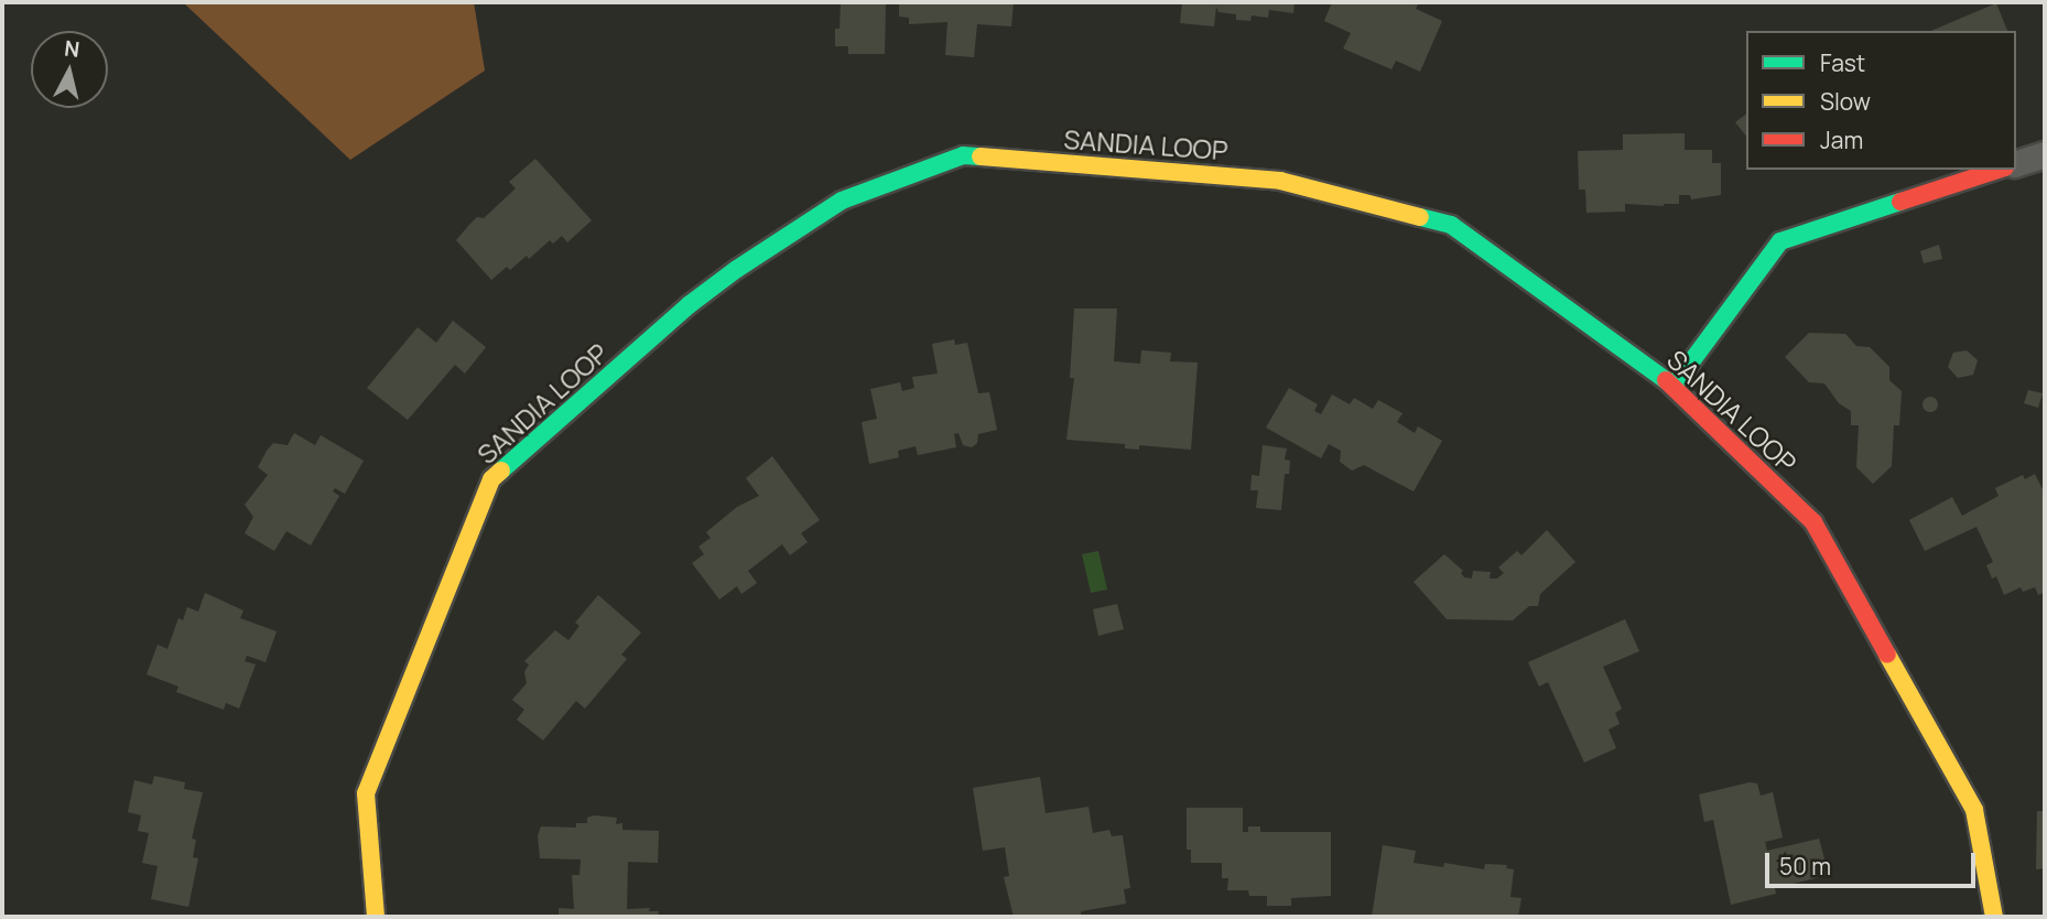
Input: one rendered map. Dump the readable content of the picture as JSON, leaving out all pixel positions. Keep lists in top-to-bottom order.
{
  "streets": {
    "street": ["SANDIA LOOP"]
  },
  "legend": ["Fast", "Slow", "Jam"],
  "scale_bar": "50 m",
  "north": "top"
}
